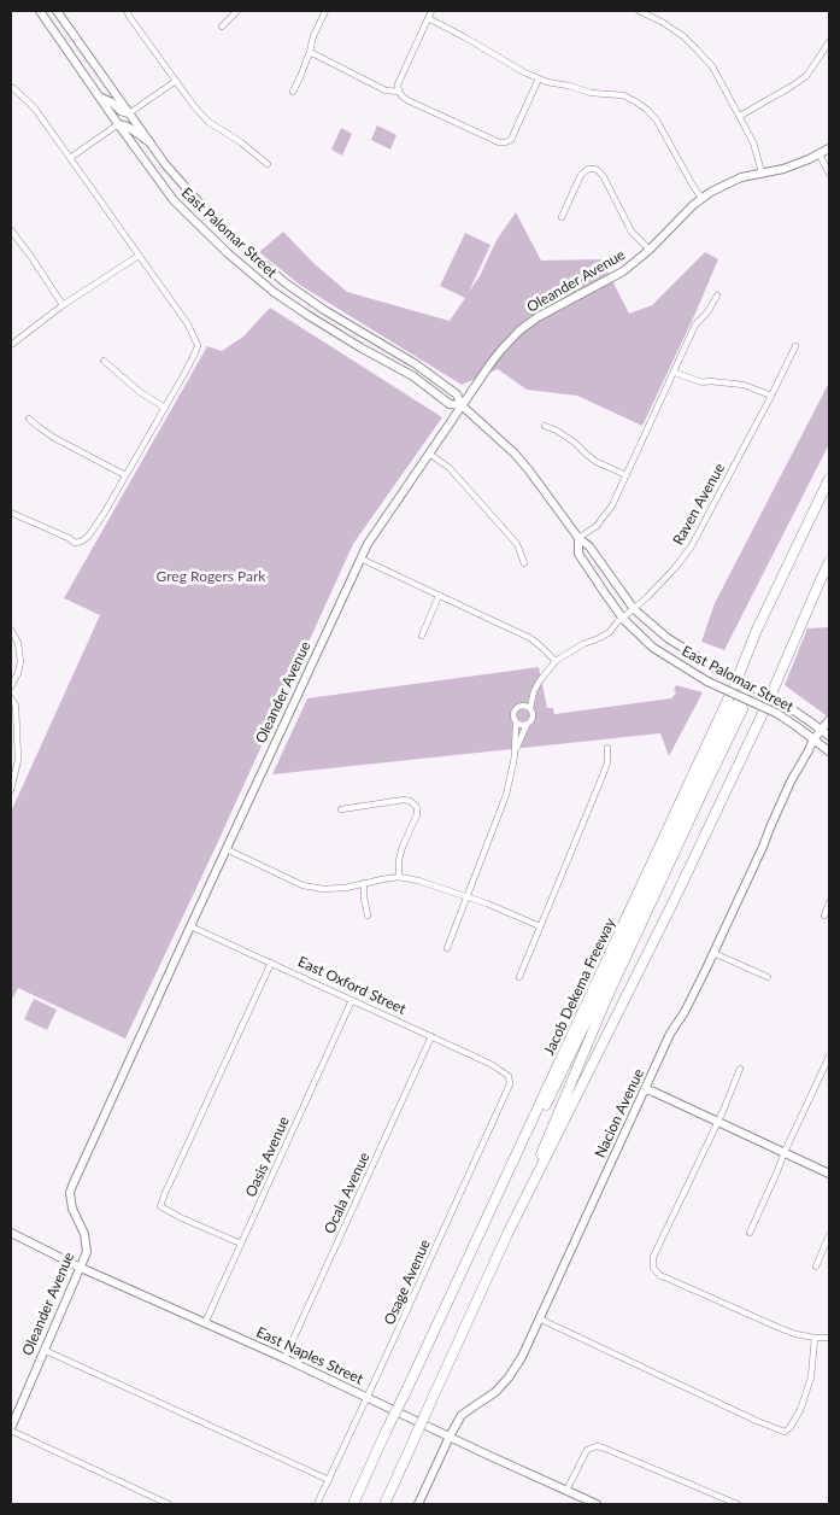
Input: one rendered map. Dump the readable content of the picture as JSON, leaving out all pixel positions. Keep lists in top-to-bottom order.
{
  "streets": {
    "highway": ["Jacob Dekema Freeway"],
    "street": [
      "East Palomar Street",
      "Oleander Avenue",
      "Raven Avenue",
      "East Oxford Street",
      "Nacion Avenue",
      "Oasis Avenue",
      "Ocala Avenue",
      "Osage Avenue",
      "East Naples Street"
    ]
  },
  "crossings": [
    ["East Palomar Street", "Oleander Avenue"],
    ["East Palomar Street", "Raven Avenue"],
    ["East Palomar Street", "Nacion Avenue"],
    ["Oleander Avenue", "East Oxford Street"],
    ["Oleander Avenue", "East Naples Street"],
    ["East Oxford Street", "Oasis Avenue"],
    ["East Oxford Street", "Ocala Avenue"],
    ["East Oxford Street", "Osage Avenue"],
    ["Nacion Avenue", "East Naples Street"],
    ["Oasis Avenue", "East Naples Street"],
    ["Ocala Avenue", "East Naples Street"],
    ["Osage Avenue", "East Naples Street"]
  ],
  "parks": ["Greg Rogers Park"]
}
